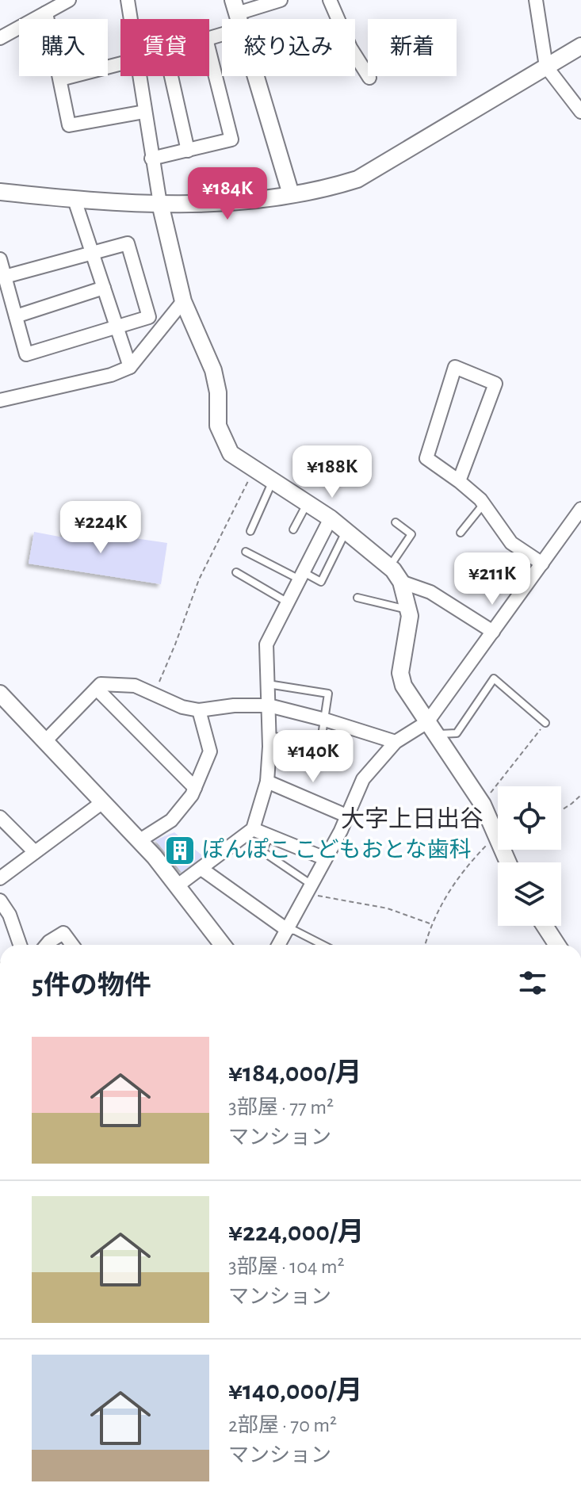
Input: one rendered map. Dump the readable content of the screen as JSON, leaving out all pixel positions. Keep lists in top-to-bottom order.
{
  "districts": ["大字上日出谷"],
  "places": {
    "building": ["ぽんぽこ こどもおとな歯科"]
  },
  "page": {
    "chip": [
      "購入",
      "賃貸",
      "絞り込み",
      "新着"
    ],
    "price": [
      "¥184K",
      "¥188K",
      "¥224K",
      "¥211K",
      "¥140K"
    ],
    "heading": "5件の物件",
    "list": [
      {
        "name": "¥184,000/月",
        "note": "3部屋 · 77 m² · マンション"
      },
      {
        "name": "¥224,000/月",
        "note": "3部屋 · 104 m² · マンション"
      },
      {
        "name": "¥140,000/月",
        "note": "2部屋 · 70 m² · マンション"
      }
    ]
  }
}
